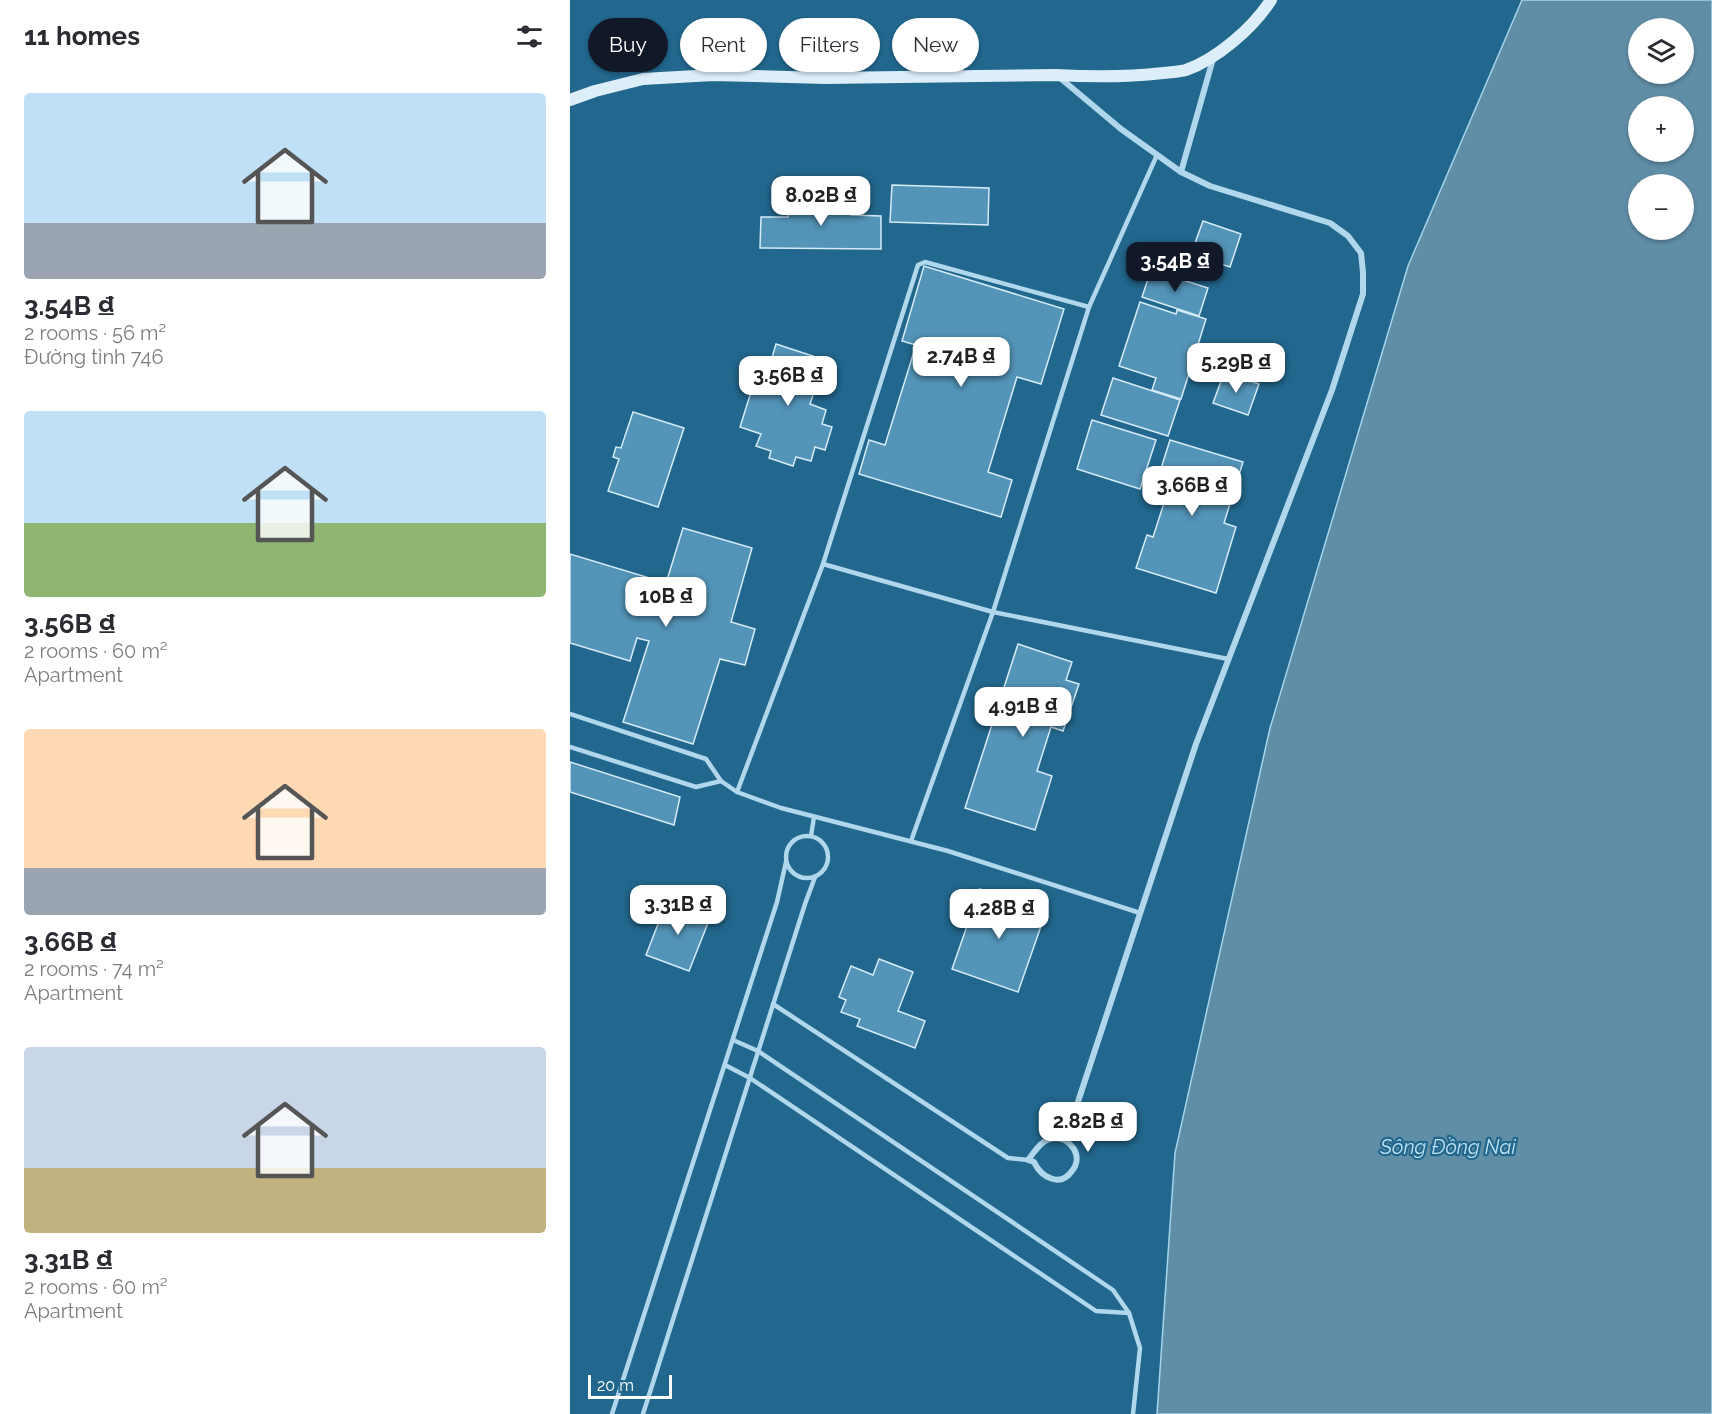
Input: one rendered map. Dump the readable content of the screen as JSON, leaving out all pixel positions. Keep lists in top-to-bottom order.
{
  "water": ["Sông Đồng Nai"],
  "scale_bar": "20 m",
  "page": {
    "heading": "11 homes",
    "map_buttons": ["+", "−"],
    "chip": [
      "Buy",
      "Rent",
      "Filters",
      "New"
    ],
    "list": [
      {
        "name": "3.54B ₫",
        "note": "2 rooms · 56 m² · Đường tỉnh 746"
      },
      {
        "name": "3.56B ₫",
        "note": "2 rooms · 60 m² · Apartment"
      },
      {
        "name": "3.66B ₫",
        "note": "2 rooms · 74 m² · Apartment"
      },
      {
        "name": "3.31B ₫",
        "note": "2 rooms · 60 m² · Apartment"
      }
    ],
    "price": [
      "8.02B ₫",
      "3.54B ₫",
      "2.74B ₫",
      "5.29B ₫",
      "3.56B ₫",
      "3.66B ₫",
      "10B ₫",
      "4.91B ₫",
      "3.31B ₫",
      "4.28B ₫",
      "2.82B ₫"
    ],
    "scale": "20 m"
  }
}
